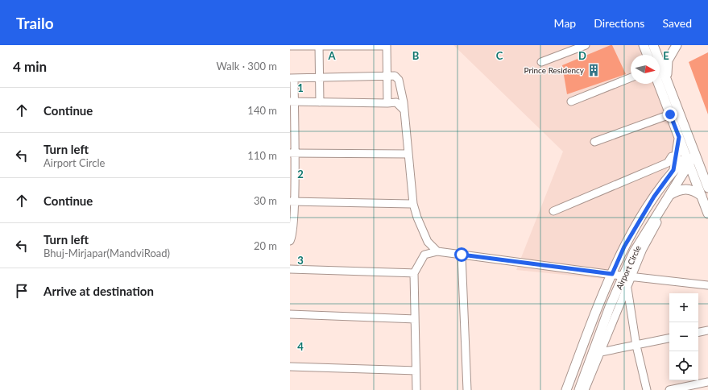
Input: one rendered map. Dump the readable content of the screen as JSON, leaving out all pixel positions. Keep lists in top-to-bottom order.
{
  "streets": {
    "main road": ["Airport Circle"]
  },
  "places": {
    "building": ["Prince Residency"]
  },
  "north": "right",
  "page": {
    "header": "Trailo",
    "nav": ["Map", "Directions", "Saved"],
    "heading": ["4 min", "Walk · 300 m"],
    "list": [
      ["Continue", "140 m"],
      ["Turn left", "Airport Circle", "110 m"],
      ["Continue", "30 m"],
      ["Turn left", "Bhuj-Mirjapar(MandviRoad)", "20 m"],
      "Arrive at destination"
    ],
    "map_buttons": ["+", "−"]
  },
  "grid": {
    "columns": [
      "A",
      "B",
      "C",
      "D",
      "E"
    ],
    "rows": [
      "1",
      "2",
      "3",
      "4"
    ]
  }
}
